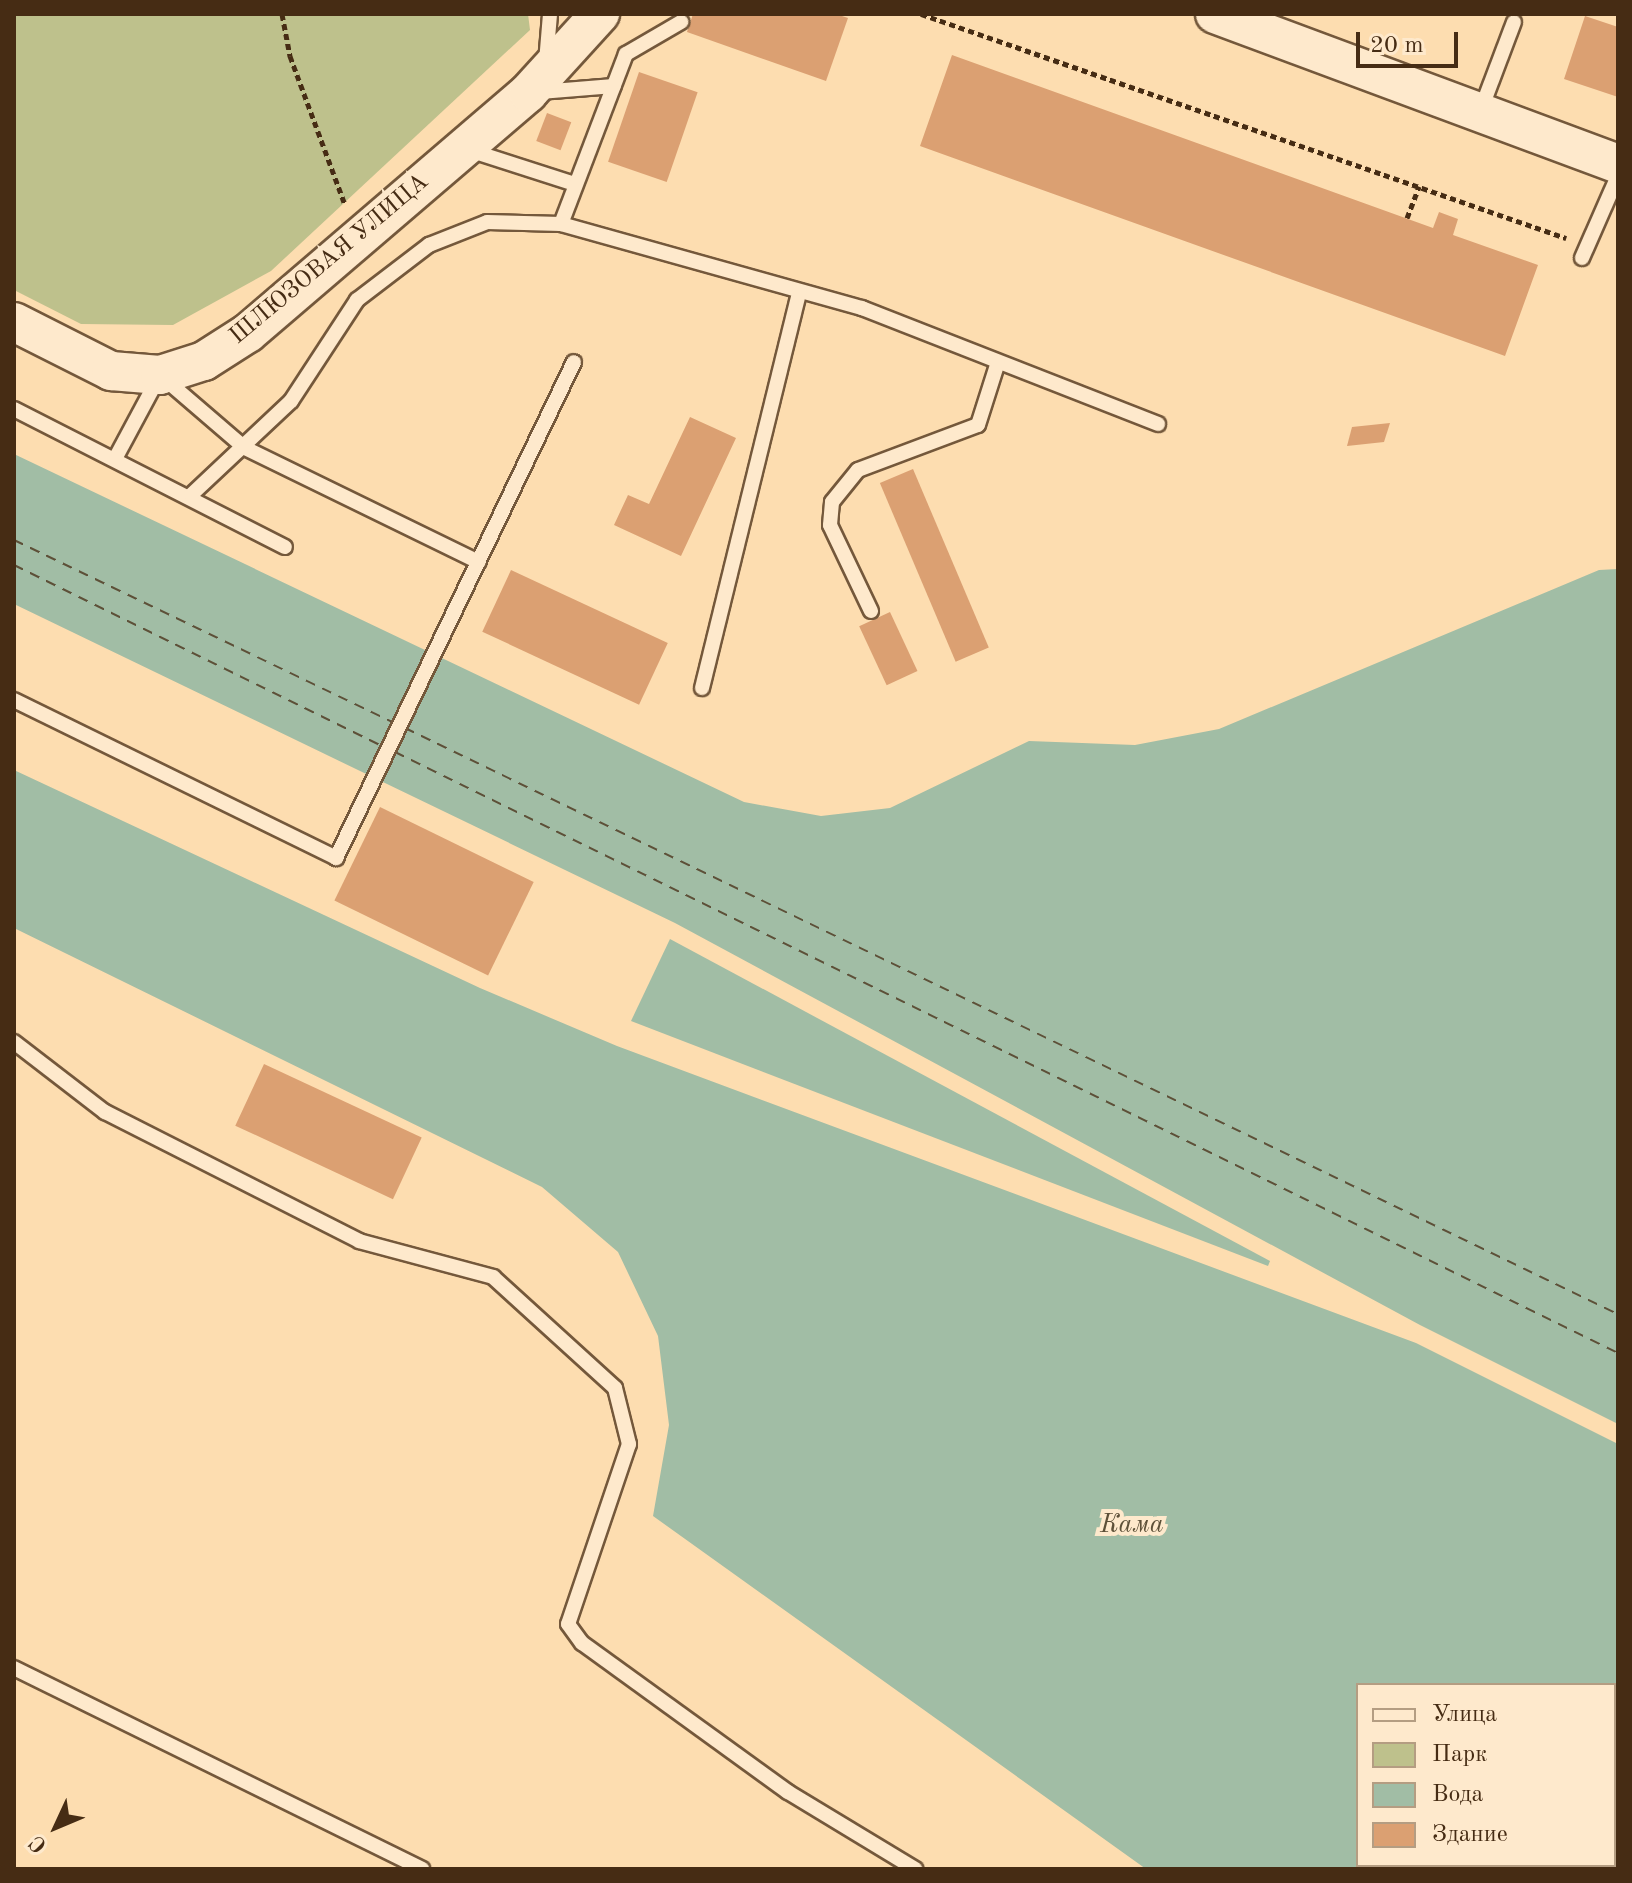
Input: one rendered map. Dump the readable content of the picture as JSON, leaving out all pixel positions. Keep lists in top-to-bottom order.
{
  "streets": {
    "street": ["ШЛЮЗОВАЯ УЛИЦА"]
  },
  "water": ["Кама"],
  "legend": [
    "Улица",
    "Парк",
    "Вода",
    "Здание"
  ],
  "scale_bar": "20 m",
  "north": "bottom left"
}
